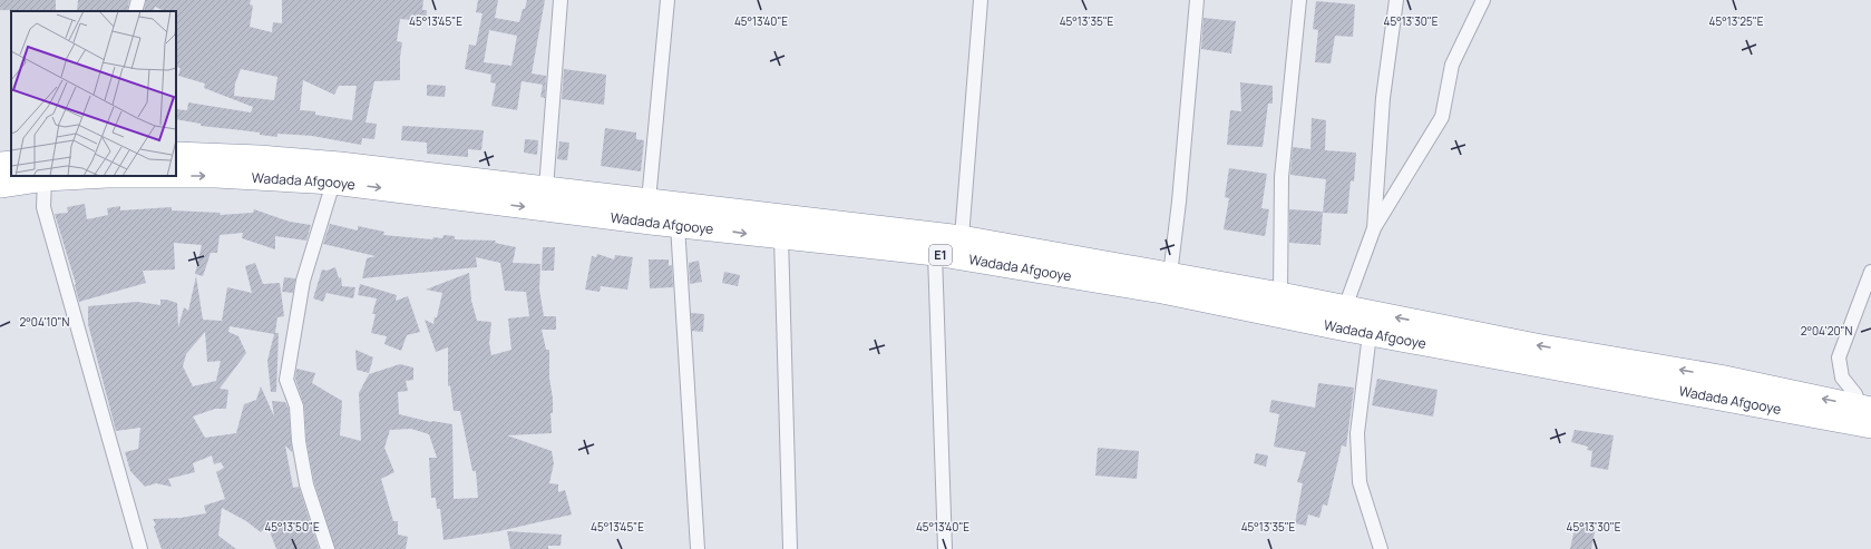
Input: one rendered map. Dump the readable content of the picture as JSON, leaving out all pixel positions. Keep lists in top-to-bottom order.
{
  "streets": {
    "highway": ["Wadada Afgooye", "E1"]
  },
  "coordinates": [
    "45°13'45\"E",
    "45°13'40\"E",
    "45°13'35\"E",
    "45°13'30\"E",
    "45°13'25\"E",
    "2°04'10\"N",
    "2°04'20\"N",
    "45°13'50\"E"
  ]
}
